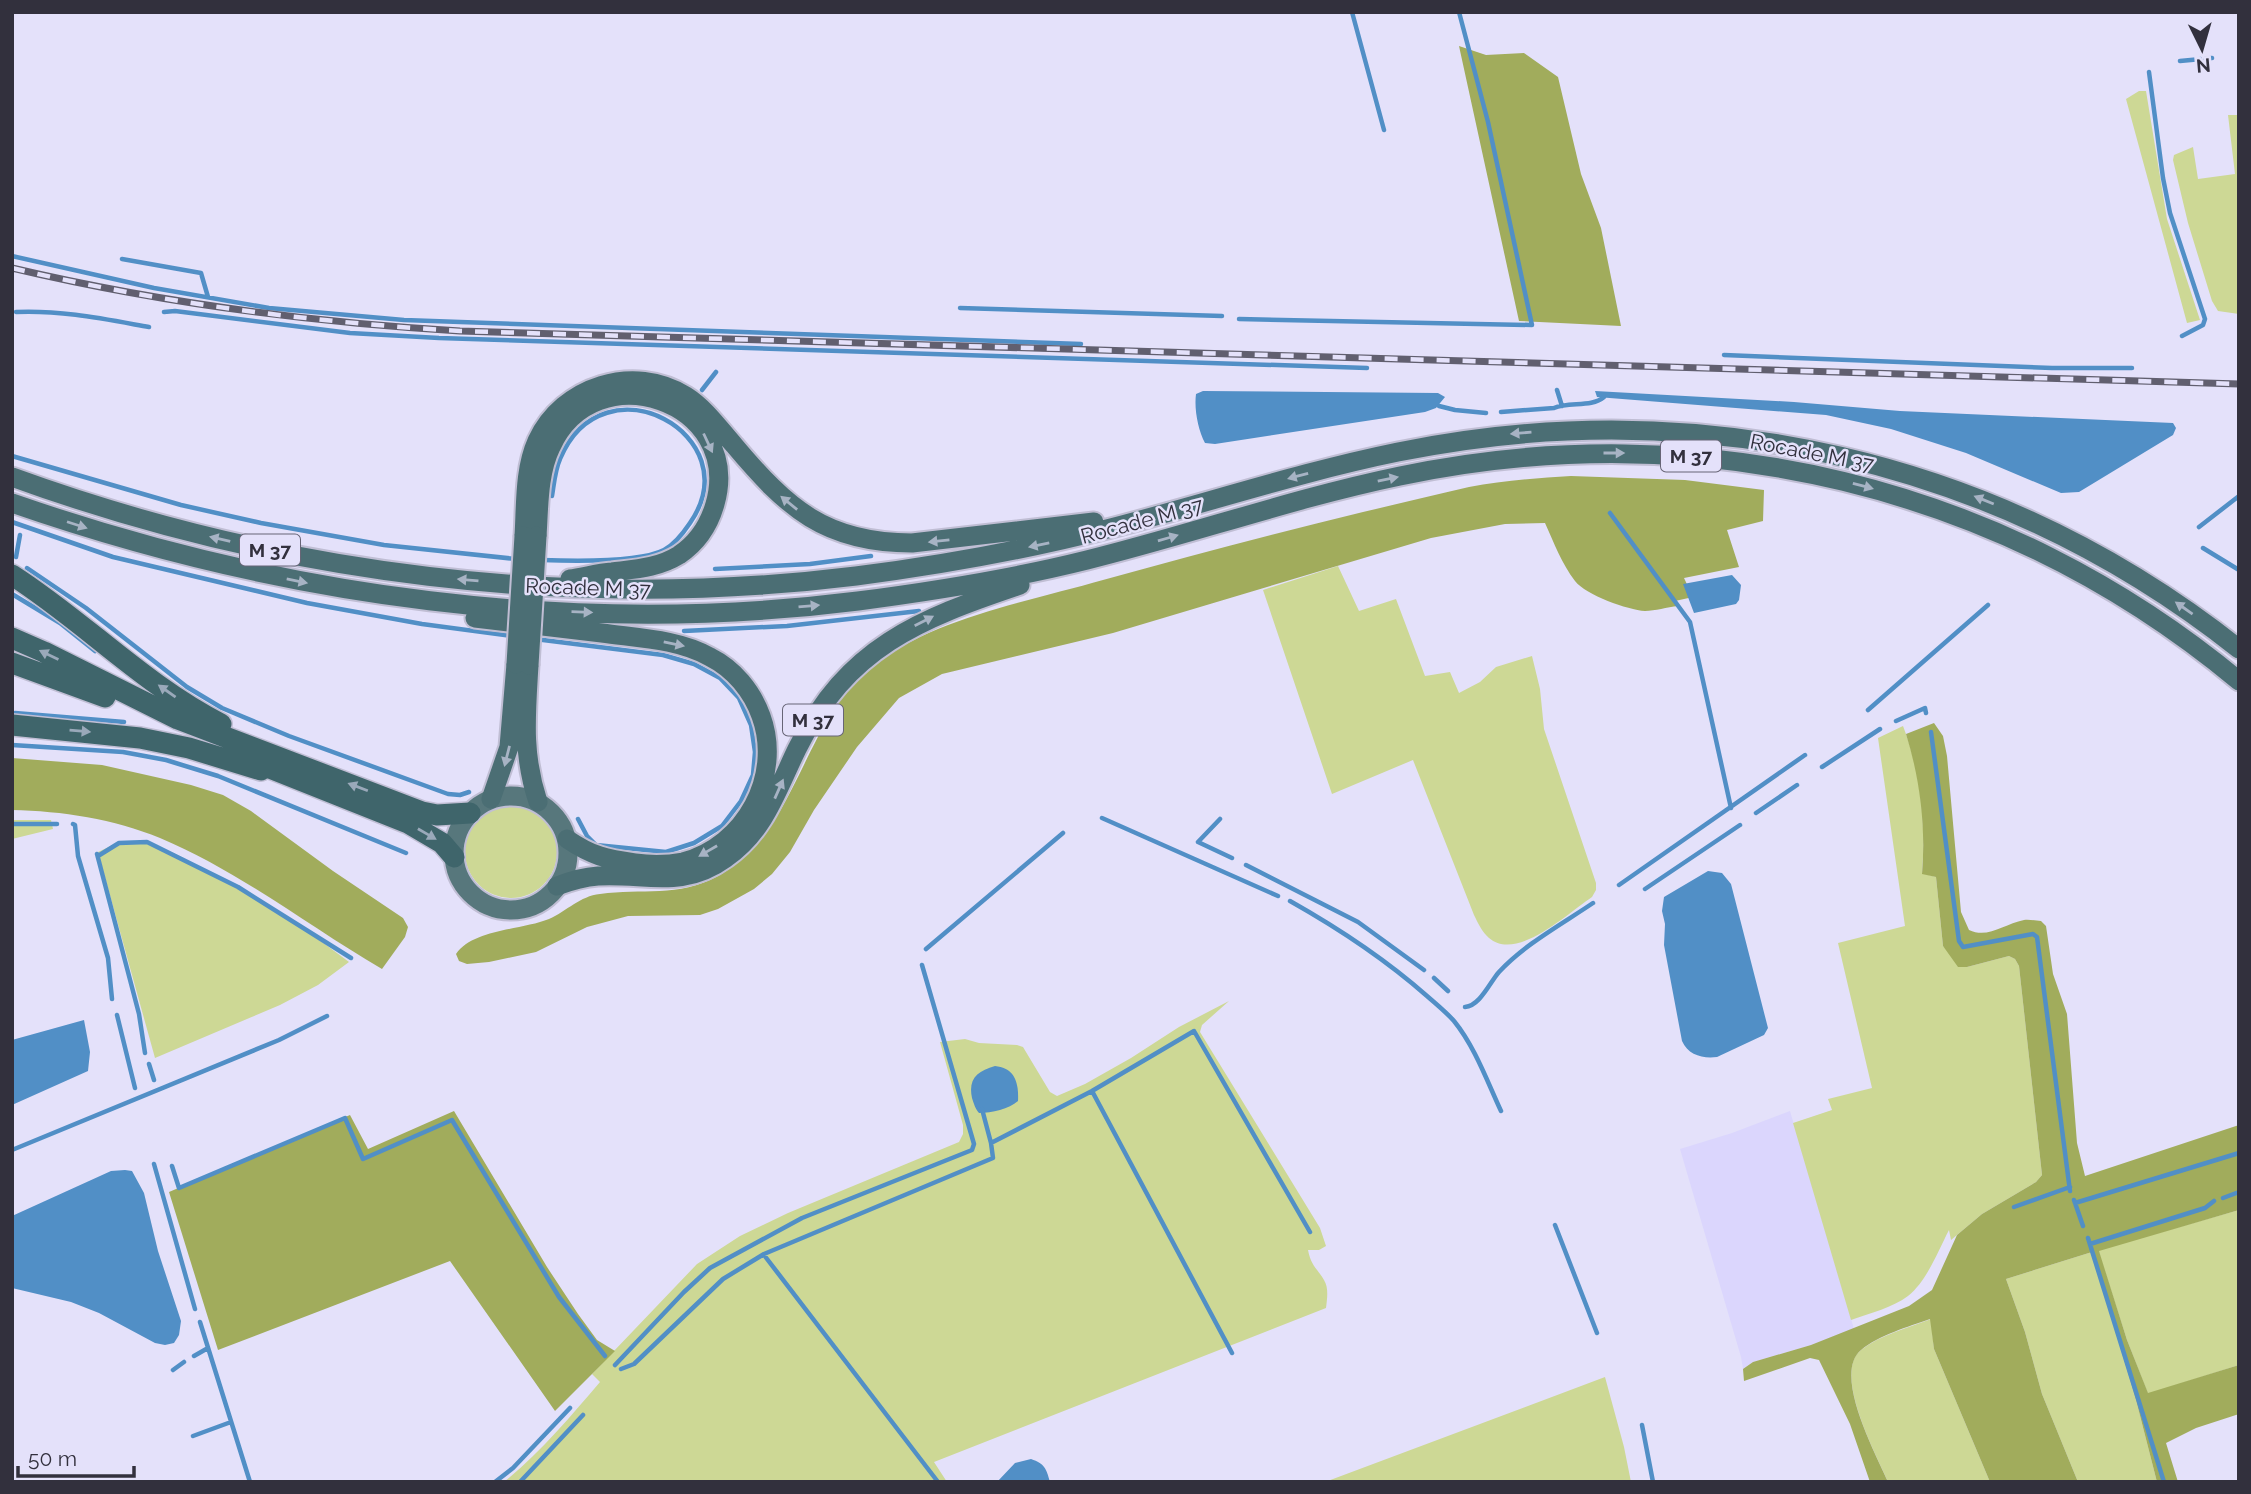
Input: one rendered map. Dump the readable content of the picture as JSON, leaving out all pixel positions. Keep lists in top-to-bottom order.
{
  "streets": {
    "highway": ["Rocade M 37", "M 37"]
  },
  "crossings": [
    ["Rocade M 37", "M 37"]
  ],
  "scale_bar": "50 m",
  "north": "bottom"
}
